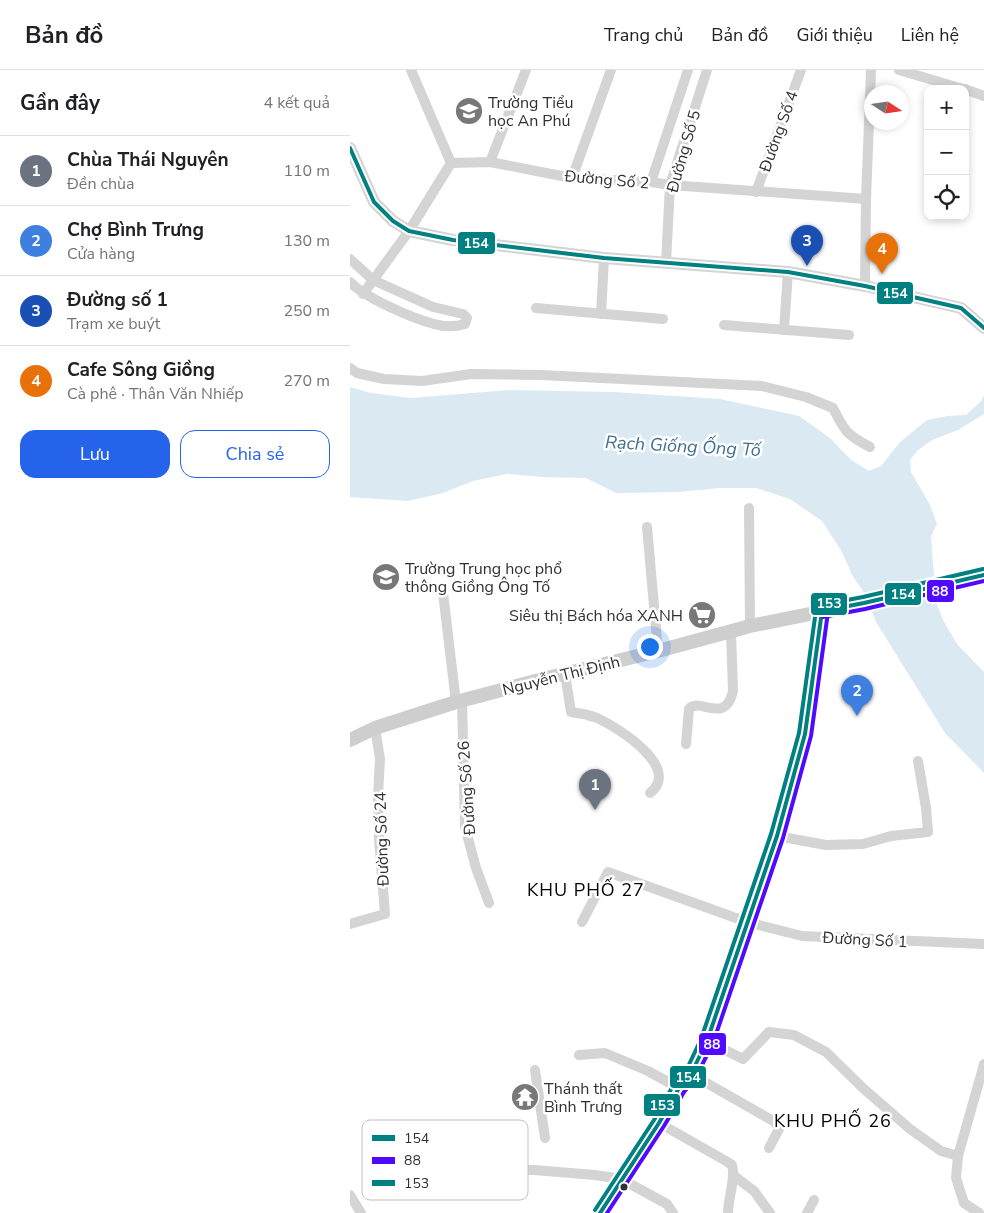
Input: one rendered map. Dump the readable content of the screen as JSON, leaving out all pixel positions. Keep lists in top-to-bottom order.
{
  "streets": {
    "main road": ["Nguyễn Thị Định"],
    "street": [
      "Đường Số 4",
      "Đường Số 5",
      "Đường Số 2",
      "Đường Số 26",
      "Đường Số 24",
      "Đường Số 1"
    ]
  },
  "crossings": [
    ["Đường Số 4", "Đường Số 2"],
    ["Đường Số 5", "Đường Số 2"],
    ["Nguyễn Thị Định", "Đường Số 26"],
    ["Nguyễn Thị Định", "Đường Số 24"]
  ],
  "districts": ["KHU PHỐ 27", "KHU PHỐ 26"],
  "water": ["Rạch Giống Ống Tố"],
  "places": {
    "school or university": ["Trường Tiểu học An Phú", "Trường Trung học phổ thông Giồng Ông Tố"],
    "supermarket": ["Siêu thị Bách hóa XANH"],
    "temple": ["Thánh thất Bình Trưng"]
  },
  "lines": ["transit line 154", "transit line 153", "transit line 88"],
  "legend": ["154", "88", "153"],
  "north": "right",
  "page": {
    "header": "Bản đồ",
    "nav": [
      "Trang chủ",
      "Bản đồ",
      "Giới thiệu",
      "Liên hệ"
    ],
    "heading": ["Gần đây", "4 kết quả"],
    "map_buttons": ["+", "−"],
    "list": [
      {
        "mark": "1",
        "name": "Chùa Thái Nguyên",
        "note": "Đền chùa",
        "value": "110 m"
      },
      {
        "mark": "2",
        "name": "Chợ Bình Trưng",
        "note": "Cửa hàng",
        "value": "130 m"
      },
      {
        "mark": "3",
        "name": "Đường số 1",
        "note": "Trạm xe buýt",
        "value": "250 m"
      },
      {
        "mark": "4",
        "name": "Cafe Sông Giồng",
        "note": "Cà phê · Thân Văn Nhiếp",
        "value": "270 m"
      }
    ],
    "pins": [
      "3",
      "4",
      "2",
      "1"
    ],
    "buttons": ["Lưu", "Chia sẻ"]
  }
}
